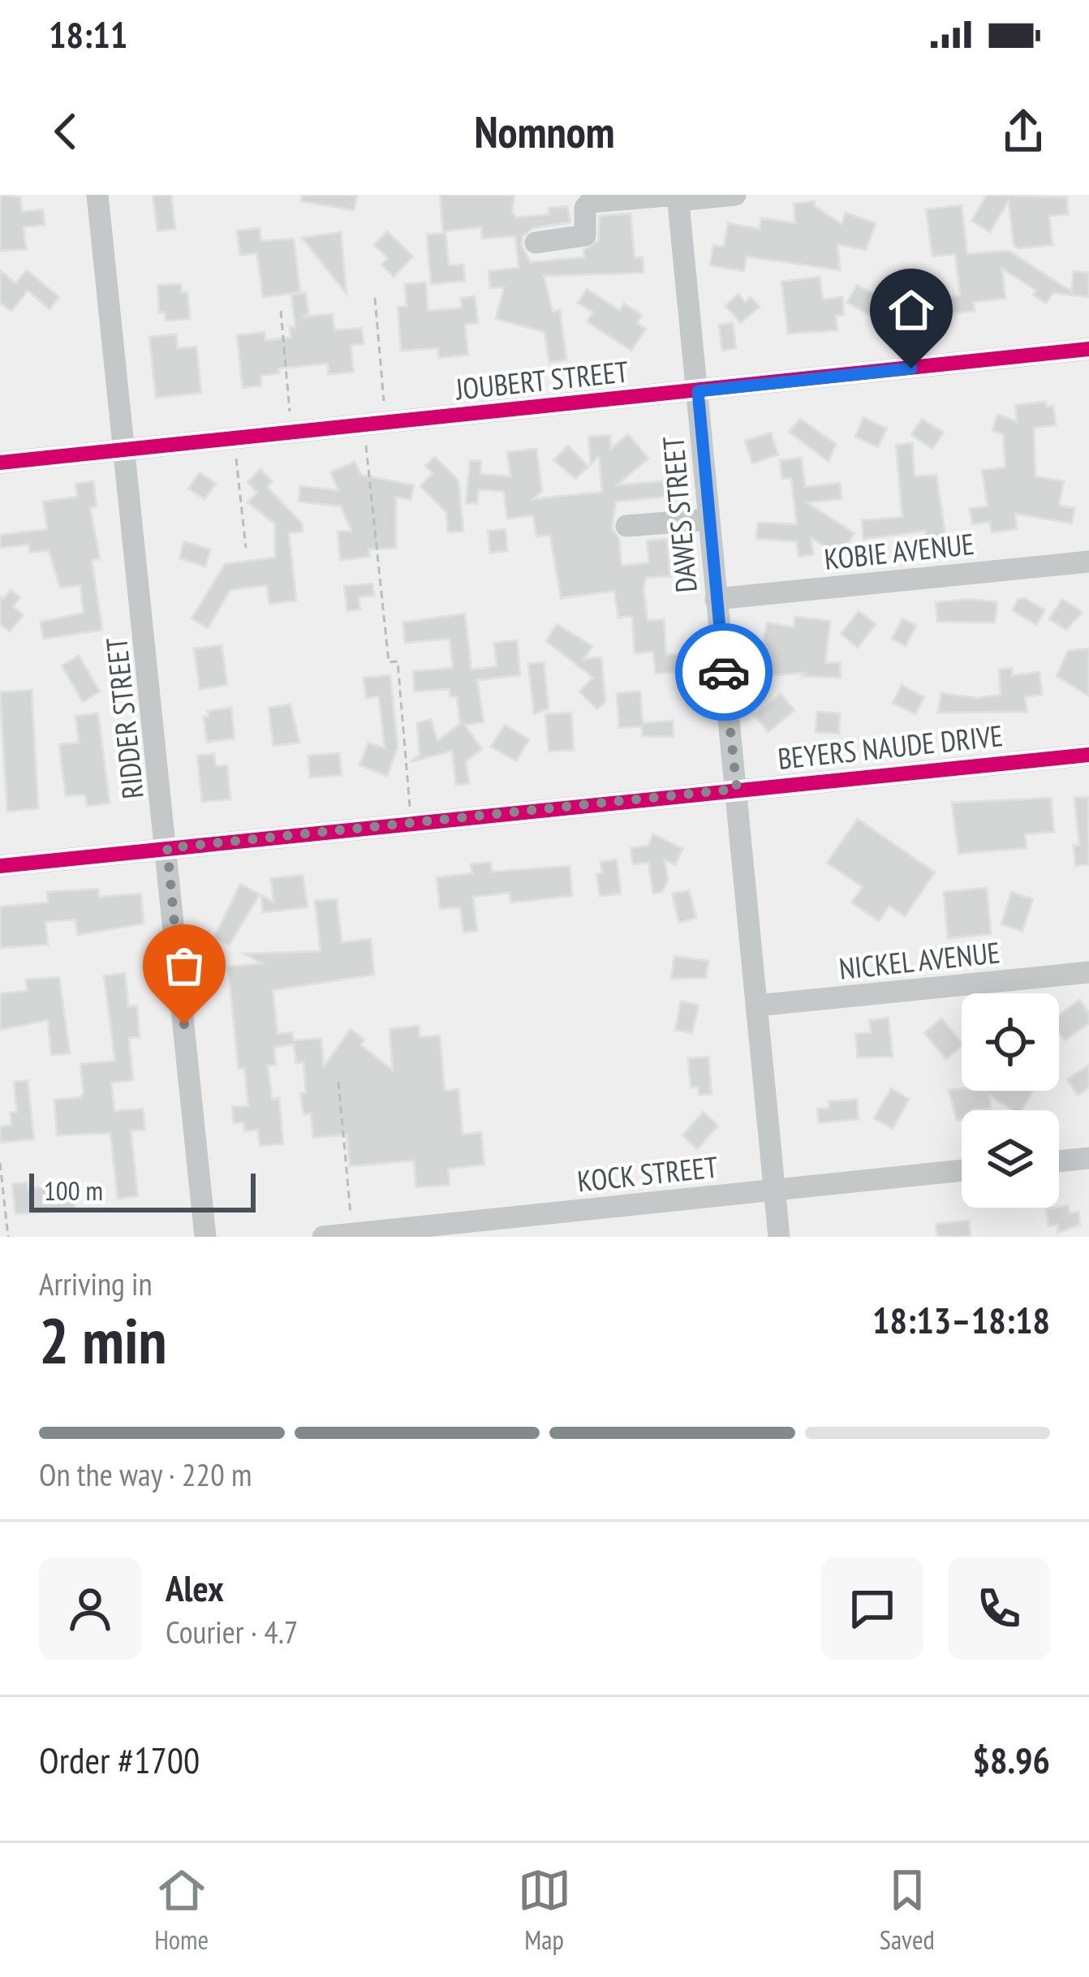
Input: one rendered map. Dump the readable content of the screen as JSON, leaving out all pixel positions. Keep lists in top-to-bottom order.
{
  "streets": {
    "street": [
      "JOUBERT STREET",
      "DAWES STREET",
      "KOBIE AVENUE",
      "RIDDER STREET",
      "BEYERS NAUDE DRIVE",
      "NICKEL AVENUE",
      "KOCK STREET"
    ]
  },
  "crossings": [
    ["JOUBERT STREET", "DAWES STREET"],
    ["JOUBERT STREET", "RIDDER STREET"],
    ["DAWES STREET", "KOBIE AVENUE"],
    ["DAWES STREET", "BEYERS NAUDE DRIVE"],
    ["DAWES STREET", "NICKEL AVENUE"],
    ["DAWES STREET", "KOCK STREET"],
    ["RIDDER STREET", "BEYERS NAUDE DRIVE"]
  ],
  "scale_bar": "100 m",
  "page": {
    "status": "18:11",
    "header": "Nomnom",
    "scale": "100 m",
    "heading": ["2 min", "Arriving in", "18:13–18:18"],
    "panel": [
      "Alex",
      "Courier · 4.7",
      "Order #1700",
      "$8.96"
    ],
    "bar": "On the way · 220 m",
    "tabs": ["Home", "Map", "Saved"]
  }
}
